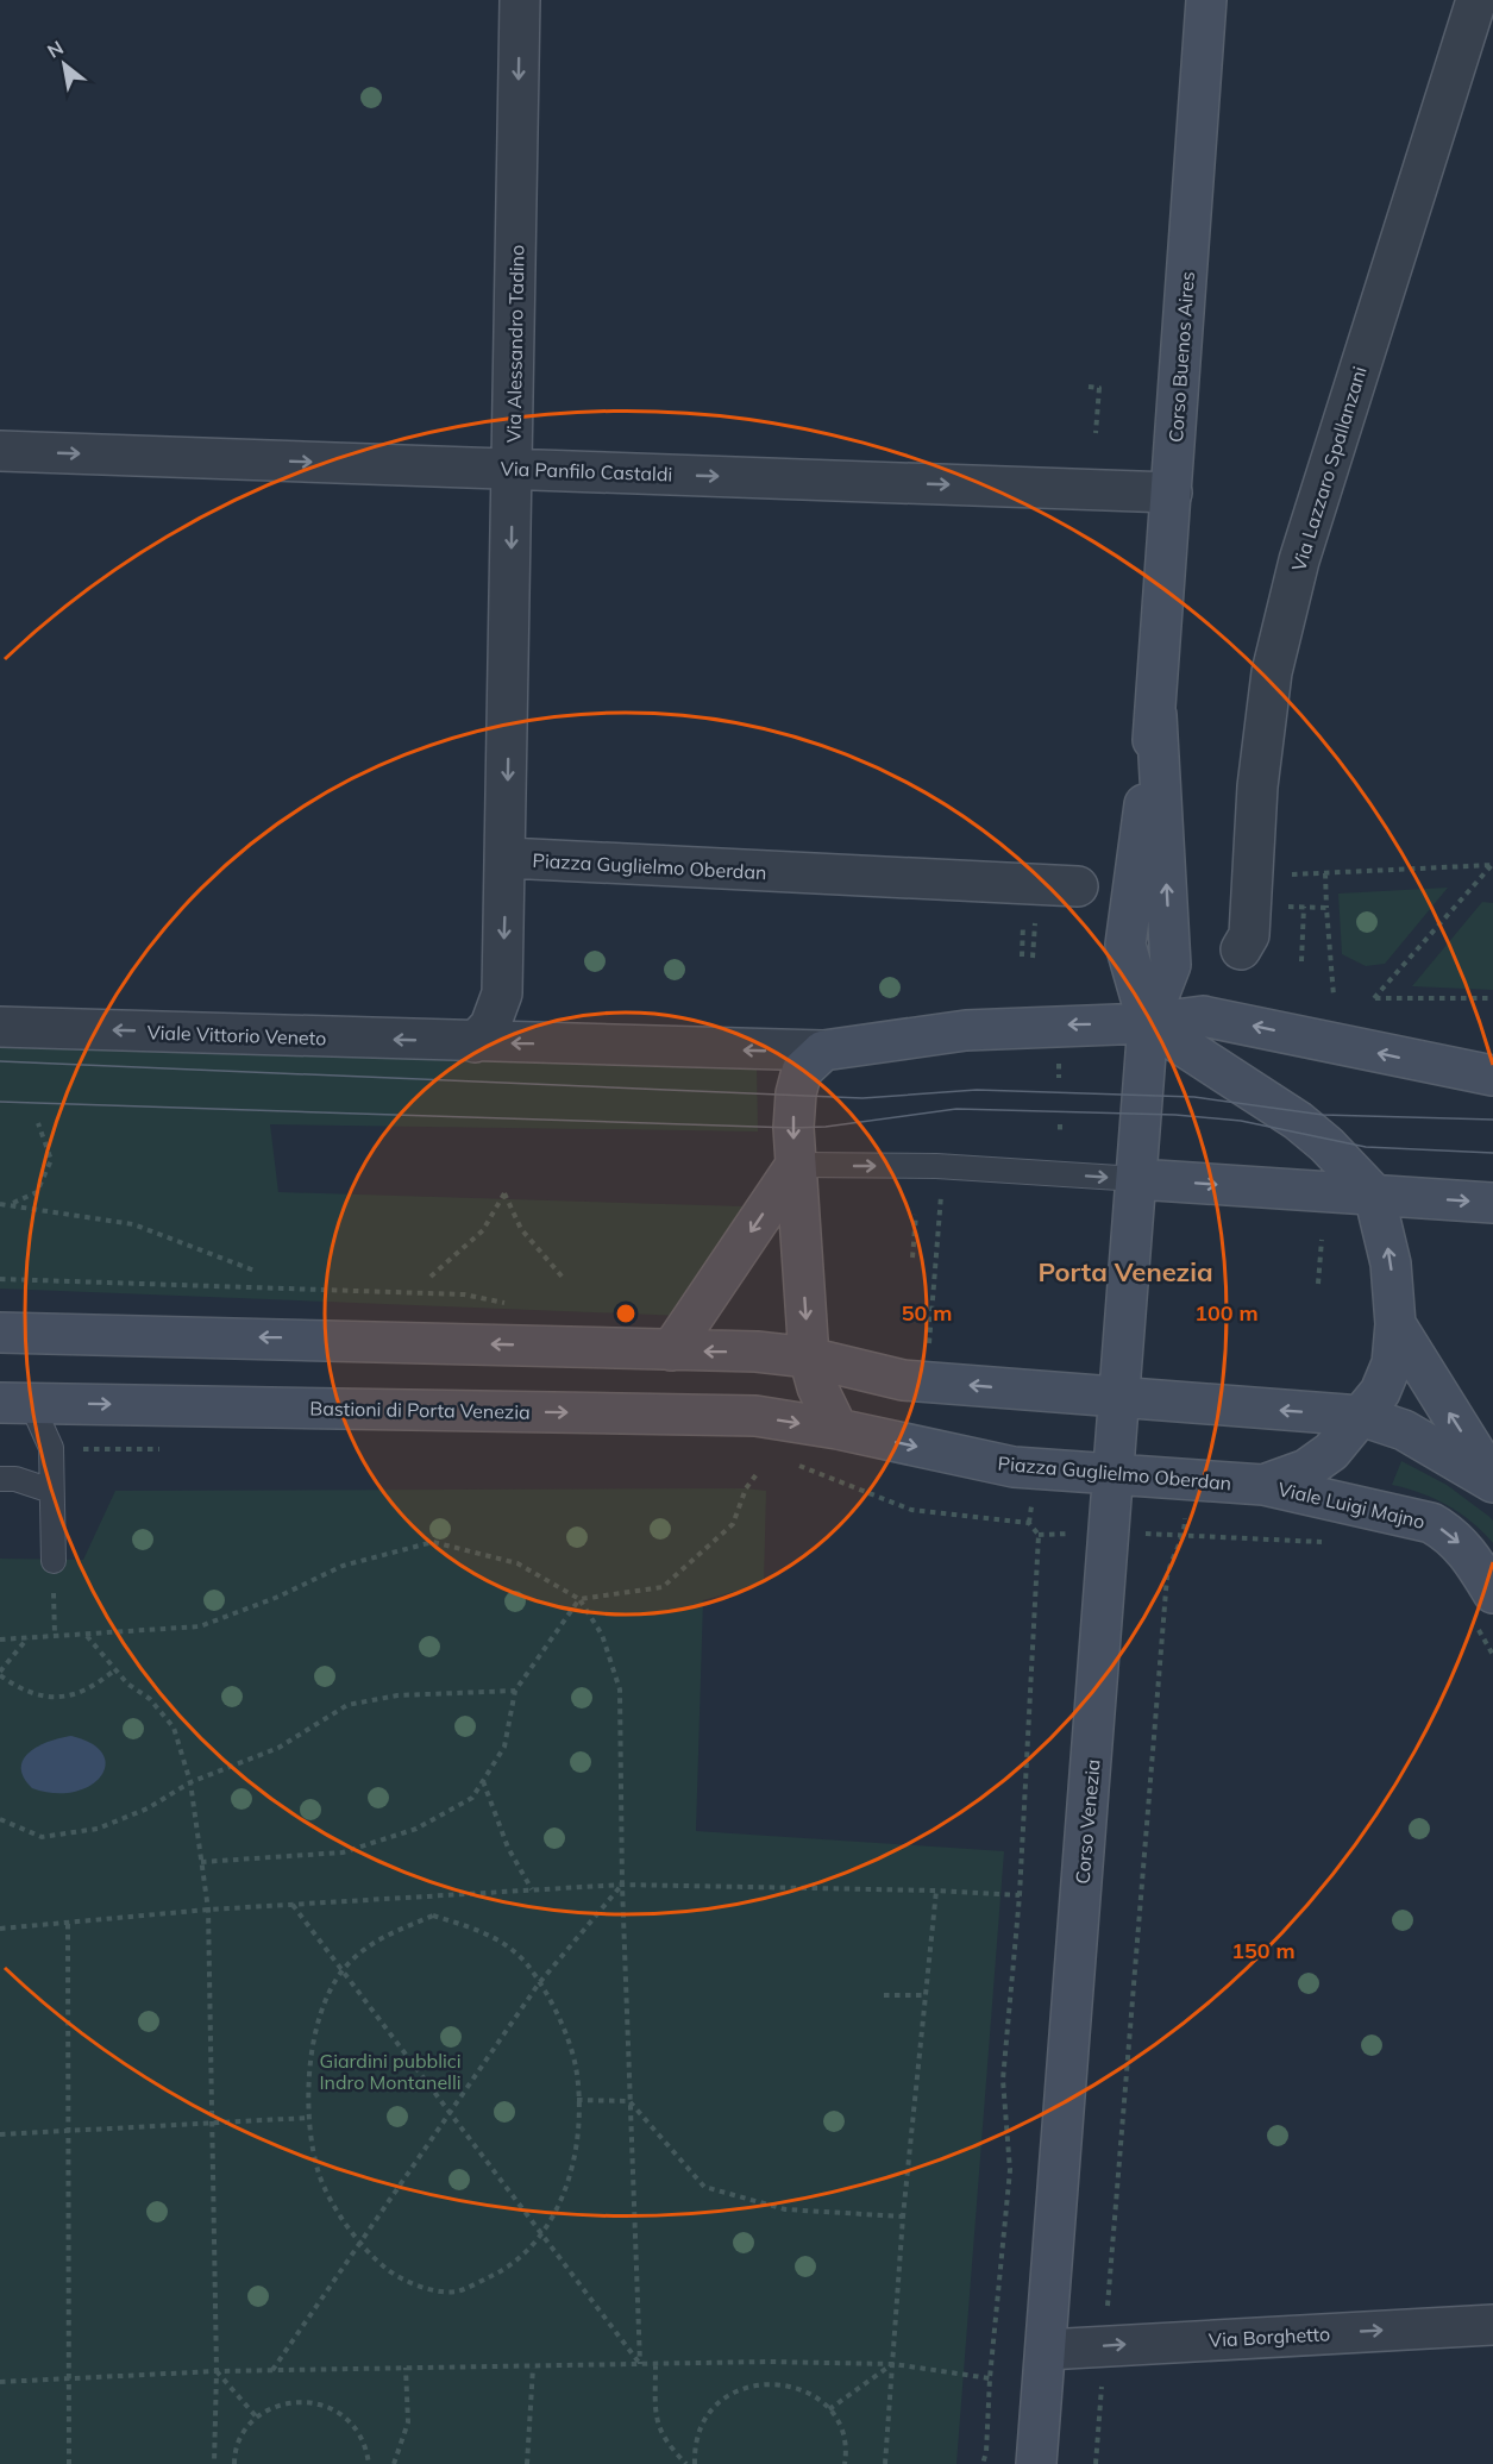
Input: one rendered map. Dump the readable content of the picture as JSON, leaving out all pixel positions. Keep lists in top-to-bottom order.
{
  "streets": {
    "main road": [
      "Corso Buenos Aires",
      "Piazza Guglielmo Oberdan",
      "Bastioni di Porta Venezia",
      "Viale Luigi Majno",
      "Corso Venezia"
    ],
    "street": [
      "Via Alessandro Tadino",
      "Via Lazzaro Spallanzani",
      "Via Panfilo Castaldi",
      "Viale Vittorio Veneto",
      "Via Borghetto"
    ]
  },
  "crossings": [
    ["Via Alessandro Tadino", "Via Panfilo Castaldi"],
    ["Via Alessandro Tadino", "Piazza Guglielmo Oberdan"],
    ["Corso Buenos Aires", "Via Panfilo Castaldi"],
    ["Piazza Guglielmo Oberdan", "Viale Vittorio Veneto"],
    ["Piazza Guglielmo Oberdan", "Bastioni di Porta Venezia"],
    ["Piazza Guglielmo Oberdan", "Viale Luigi Majno"],
    ["Piazza Guglielmo Oberdan", "Corso Venezia"],
    ["Corso Venezia", "Via Borghetto"]
  ],
  "one_way": [
    "Via Alessandro Tadino",
    "Via Panfilo Castaldi",
    "Viale Vittorio Veneto",
    "Via Borghetto"
  ],
  "districts": ["Porta Venezia"],
  "parks": ["Giardini pubblici Indro Montanelli"],
  "north": "top left",
  "rings": ["50 m", "100 m", "150 m"]
}
